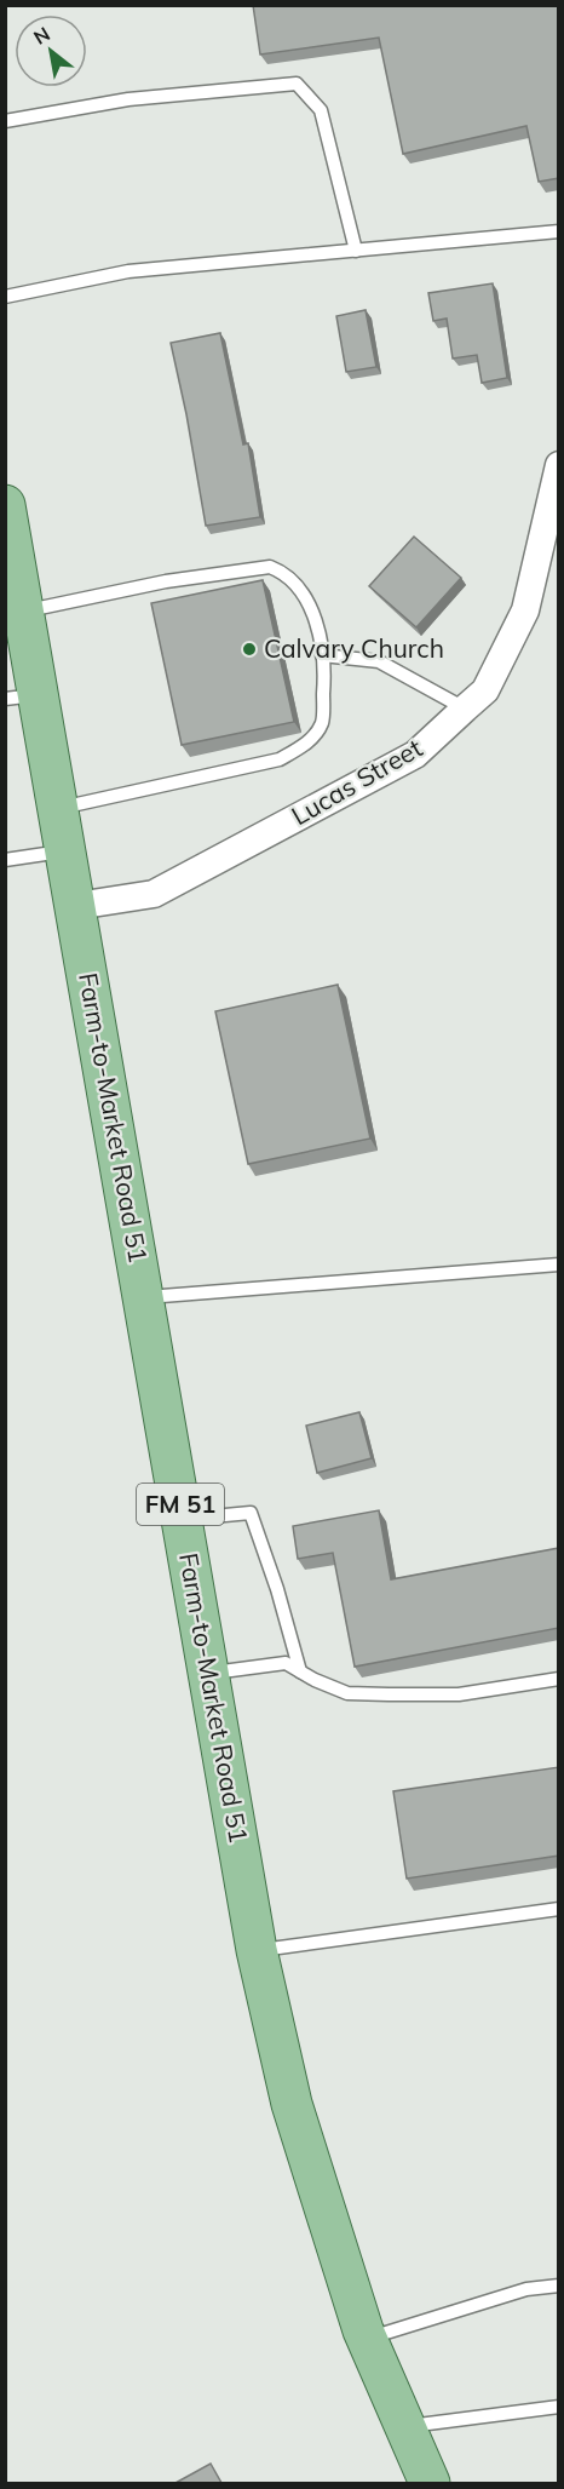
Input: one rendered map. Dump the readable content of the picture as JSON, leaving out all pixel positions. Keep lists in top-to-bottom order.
{
  "streets": {
    "main road": ["Farm-to-Market Road 51", "FM 51"],
    "street": ["Lucas Street"]
  },
  "crossings": [
    ["Lucas Street", "Farm-to-Market Road 51"]
  ],
  "places": ["Calvary Church"],
  "north": "top left"
}
